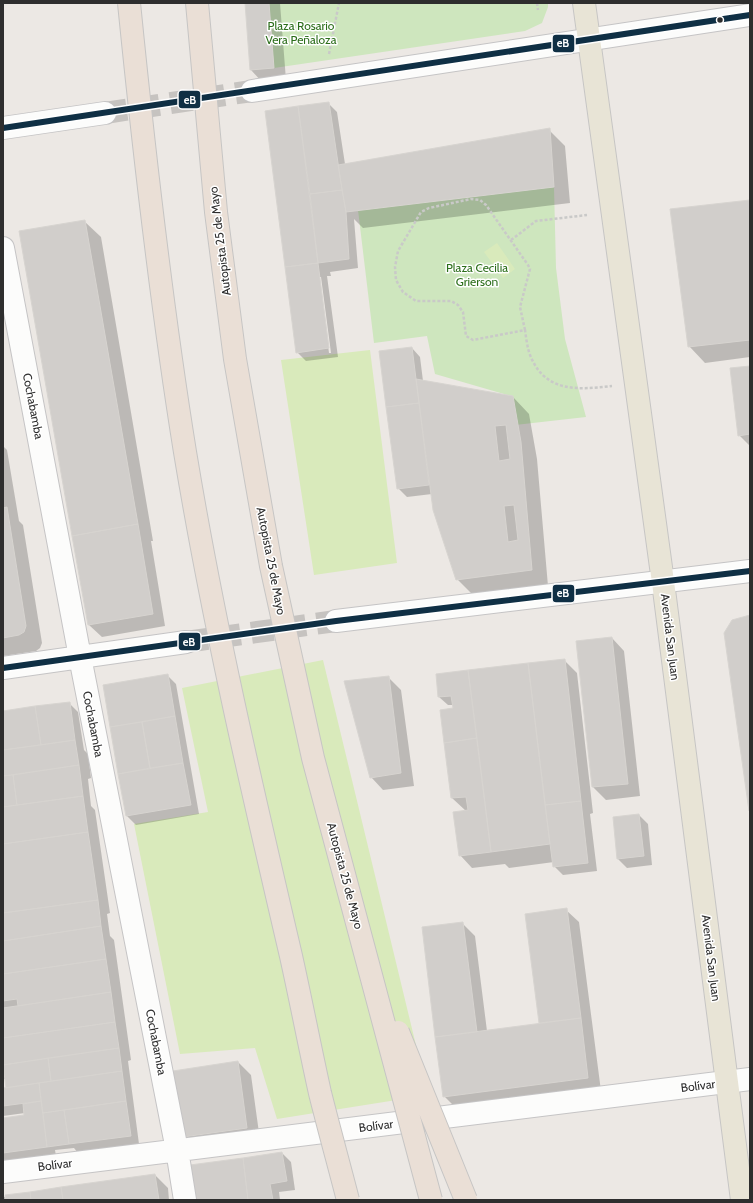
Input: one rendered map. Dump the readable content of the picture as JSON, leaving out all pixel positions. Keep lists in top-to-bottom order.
{
  "streets": {
    "highway": ["Autopista 25 de Mayo"],
    "main road": ["Avenida San Juan"],
    "street": ["Cochabamba", "Bolívar"]
  },
  "crossings": [
    ["Cochabamba", "Bolívar"],
    ["Avenida San Juan", "Bolívar"]
  ],
  "parks": ["Plaza Rosario Vera Peñaloza", "Plaza Cecilia Grierson"],
  "lines": ["transit line eB"]
}
